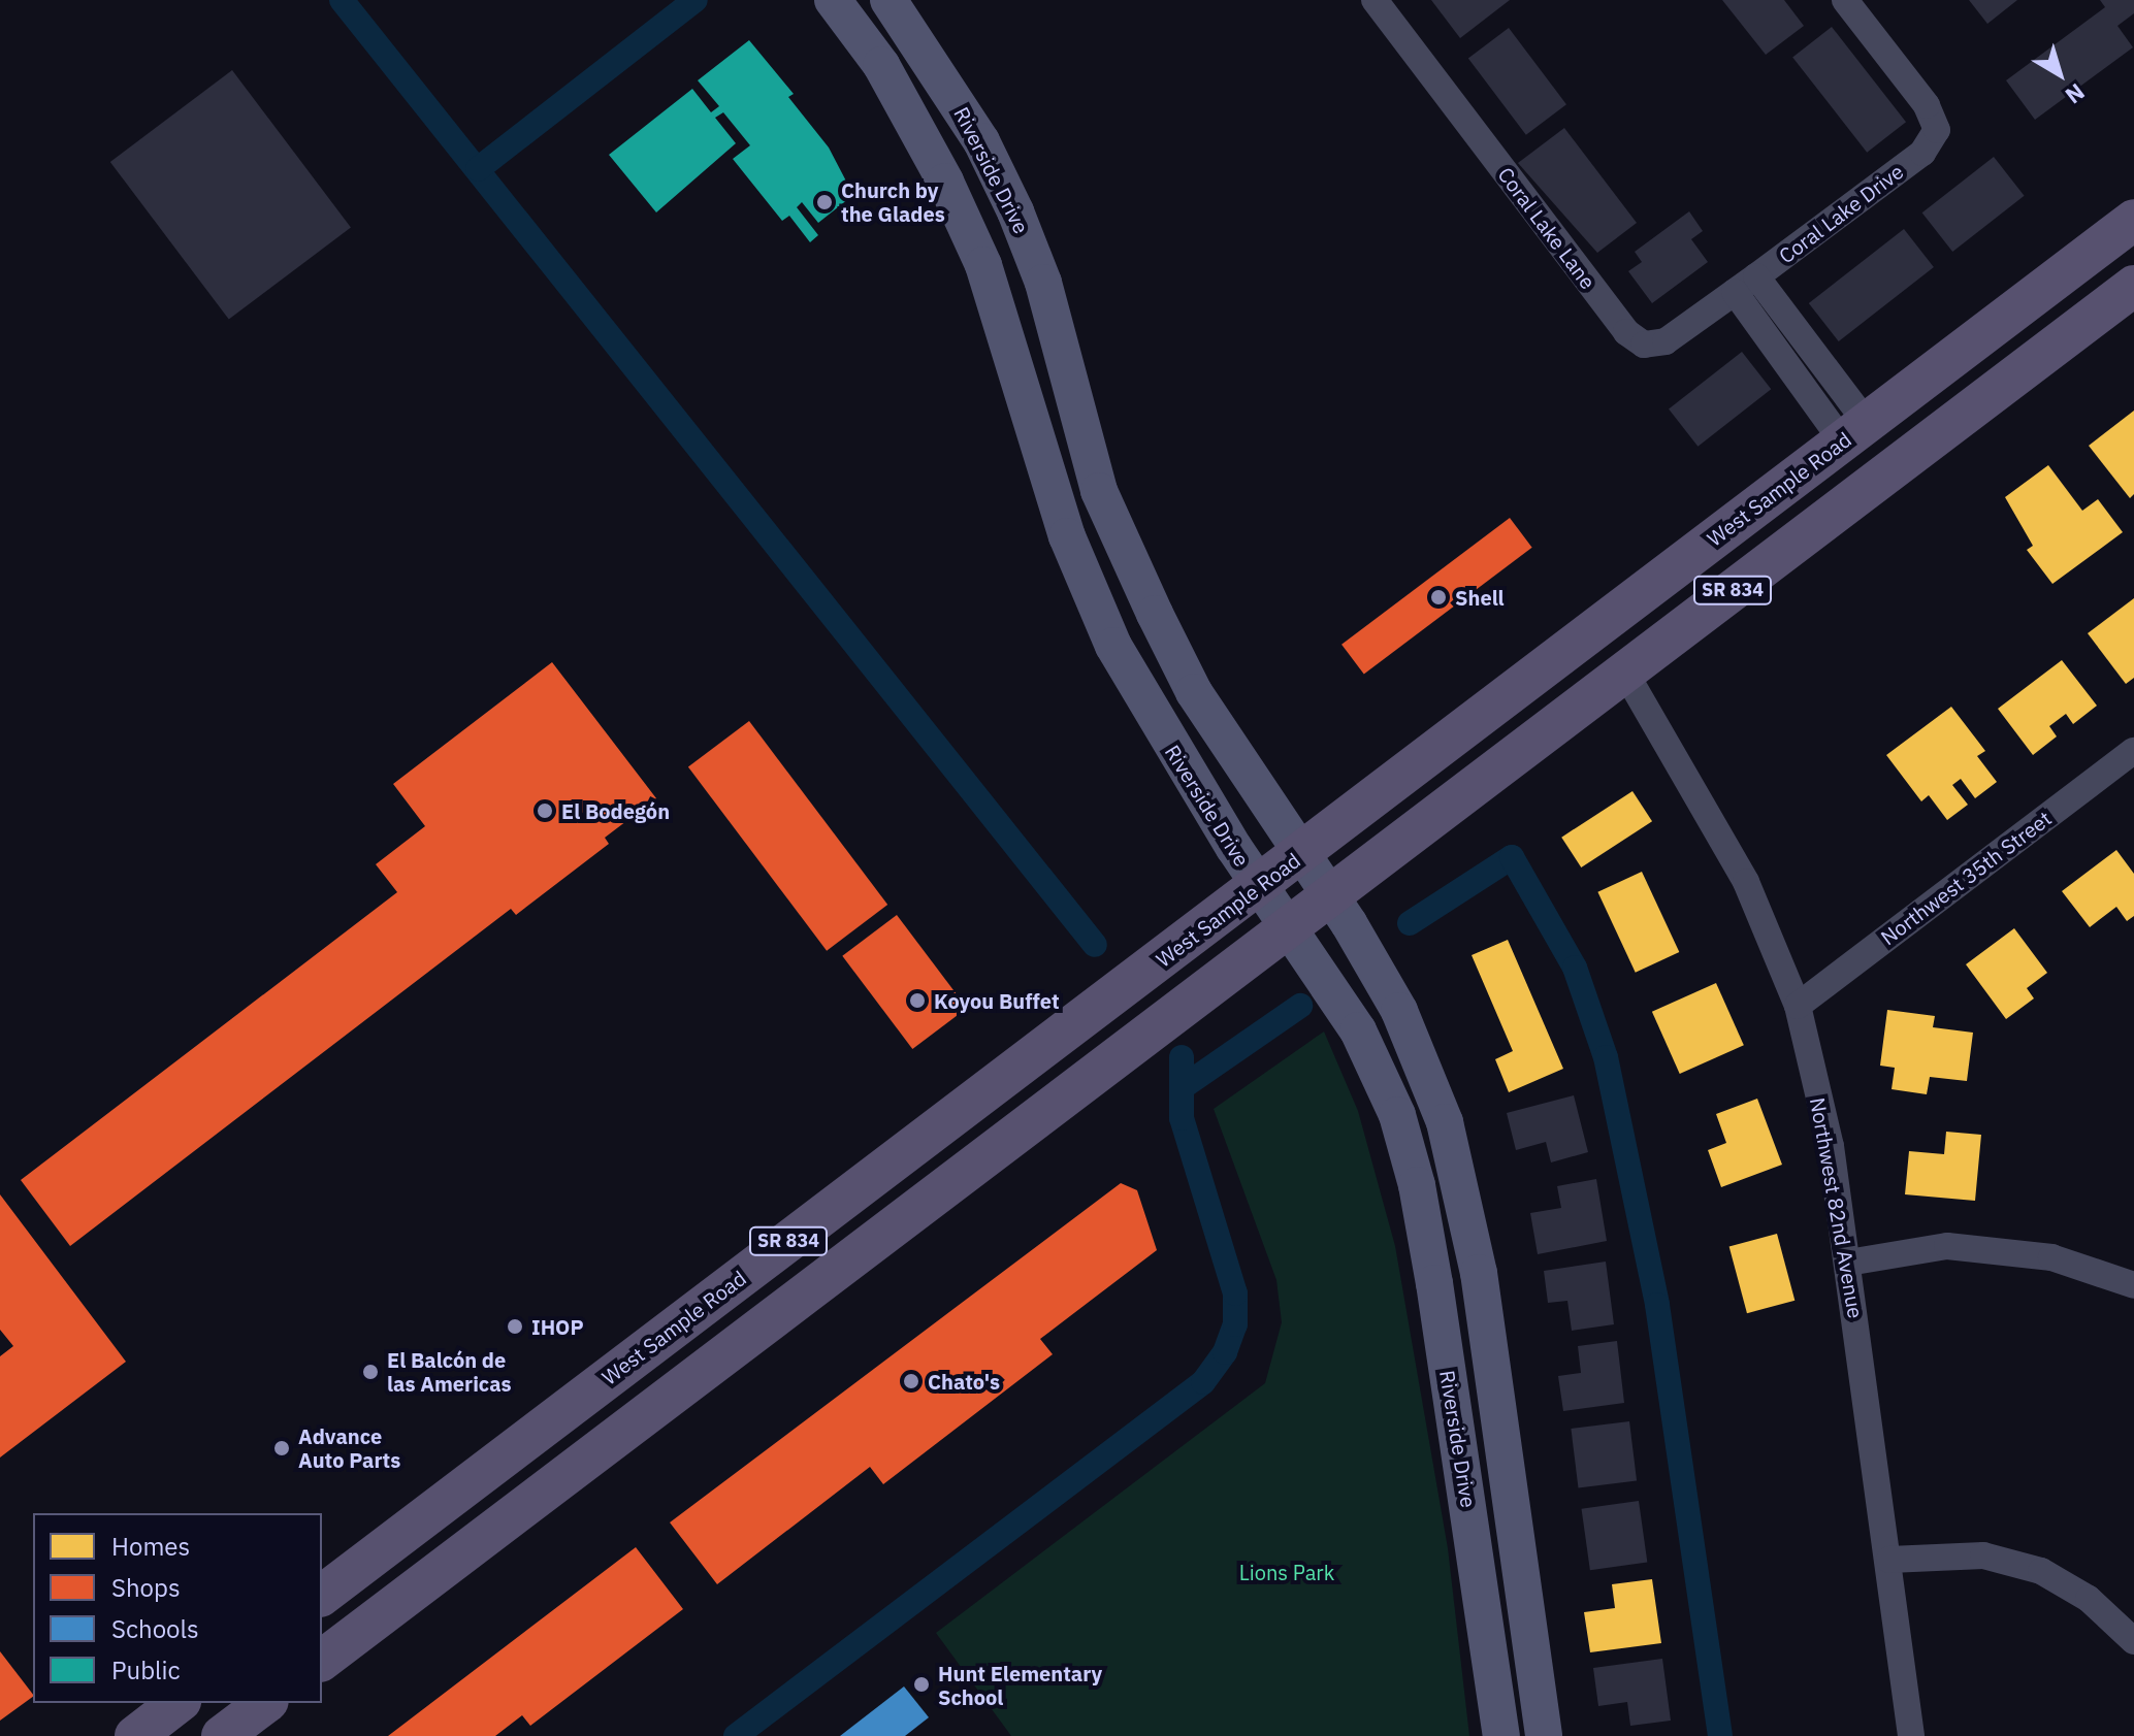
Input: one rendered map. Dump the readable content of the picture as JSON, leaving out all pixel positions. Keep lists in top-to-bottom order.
{
  "streets": {
    "main road": ["West Sample Road", "SR 834"],
    "street": [
      "Riverside Drive",
      "Coral Lake Drive",
      "Coral Lake Lane",
      "Northwest 35th Street",
      "Northwest 82nd Avenue"
    ]
  },
  "crossings": [
    ["Riverside Drive", "West Sample Road"],
    ["Riverside Drive", "SR 834"],
    ["Coral Lake Drive", "Coral Lake Lane"],
    ["Coral Lake Drive", "West Sample Road"],
    ["SR 834", "Northwest 82nd Avenue"],
    ["Northwest 35th Street", "Northwest 82nd Avenue"]
  ],
  "parks": ["Lions Park"],
  "places": [
    "Church by the Glades",
    "Shell",
    "El Bodegón",
    "Koyou Buffet",
    "IHOP",
    "El Balcón de las Americas",
    "Chato's",
    "Advance Auto Parts",
    "Hunt Elementary School"
  ],
  "legend": [
    "Homes",
    "Shops",
    "Schools",
    "Public"
  ],
  "north": "bottom right"
}
